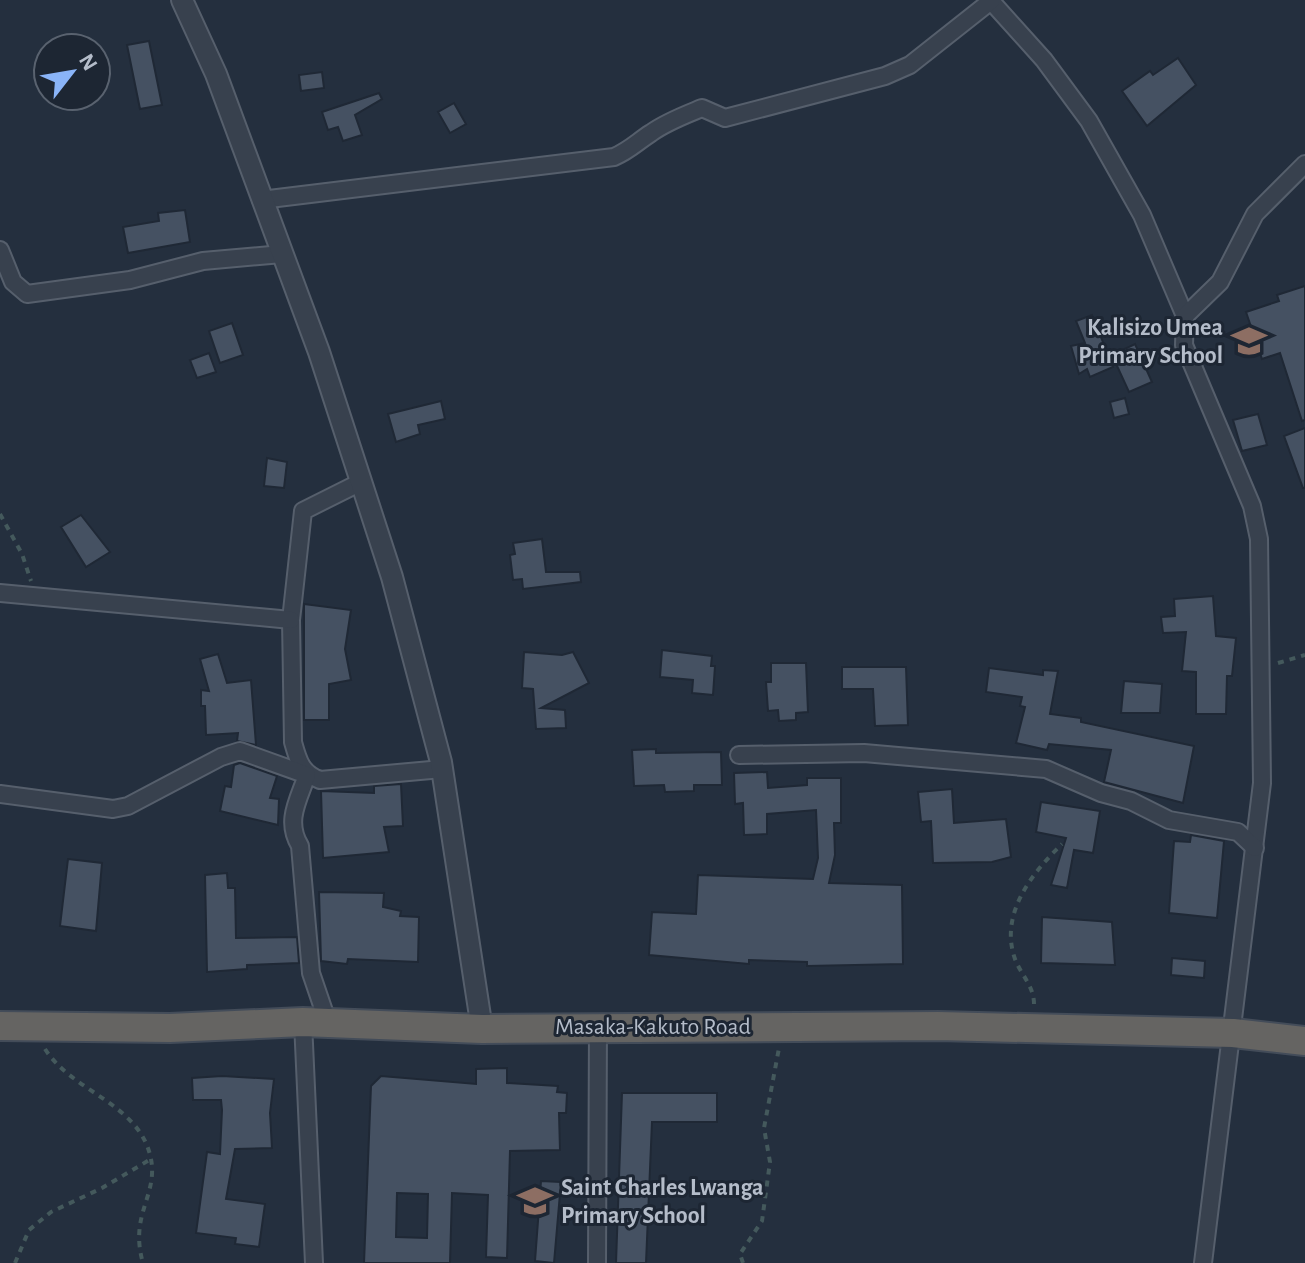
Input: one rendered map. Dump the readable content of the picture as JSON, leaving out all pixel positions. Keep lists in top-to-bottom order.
{
  "streets": {
    "highway": ["Masaka-Kakuto Road"]
  },
  "places": {
    "school or university": ["Kalisizo Umea Primary School", "Saint Charles Lwanga Primary School"]
  },
  "north": "top right"
}
